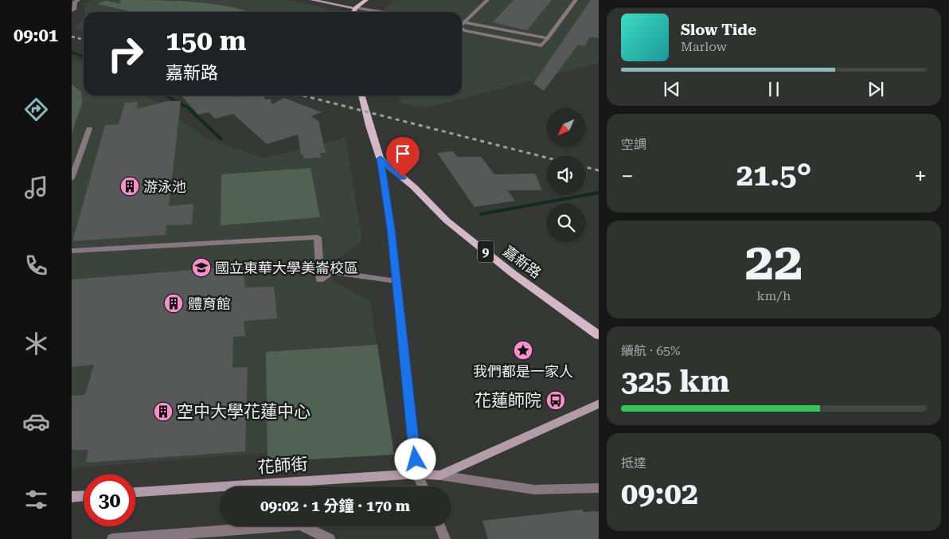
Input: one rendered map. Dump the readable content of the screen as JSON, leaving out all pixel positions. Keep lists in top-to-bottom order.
{
  "streets": {
    "main road": ["9", "嘉新路"],
    "street": ["花師街"]
  },
  "places": {
    "building": ["游泳池", "體育館", "空中大學花蓮中心"],
    "school or university": ["國立東華大學美崙校區"],
    "place": ["我們都是一家人"],
    "bus stop": ["花蓮師院"]
  },
  "north": "bottom left",
  "page": {
    "tabs": "09:01",
    "turn": ["150 m", "嘉新路"],
    "song": ["Slow Tide", "Marlow"],
    "tile": [
      "空調",
      ["22", "km/h"],
      ["續航 · 65%", "325 km"],
      ["抵達", "09:02"]
    ],
    "heat": ["−", "21.5°", "+"],
    "limit": "30",
    "trip": "09:02 · 1 分鐘 · 170 m"
  }
}
